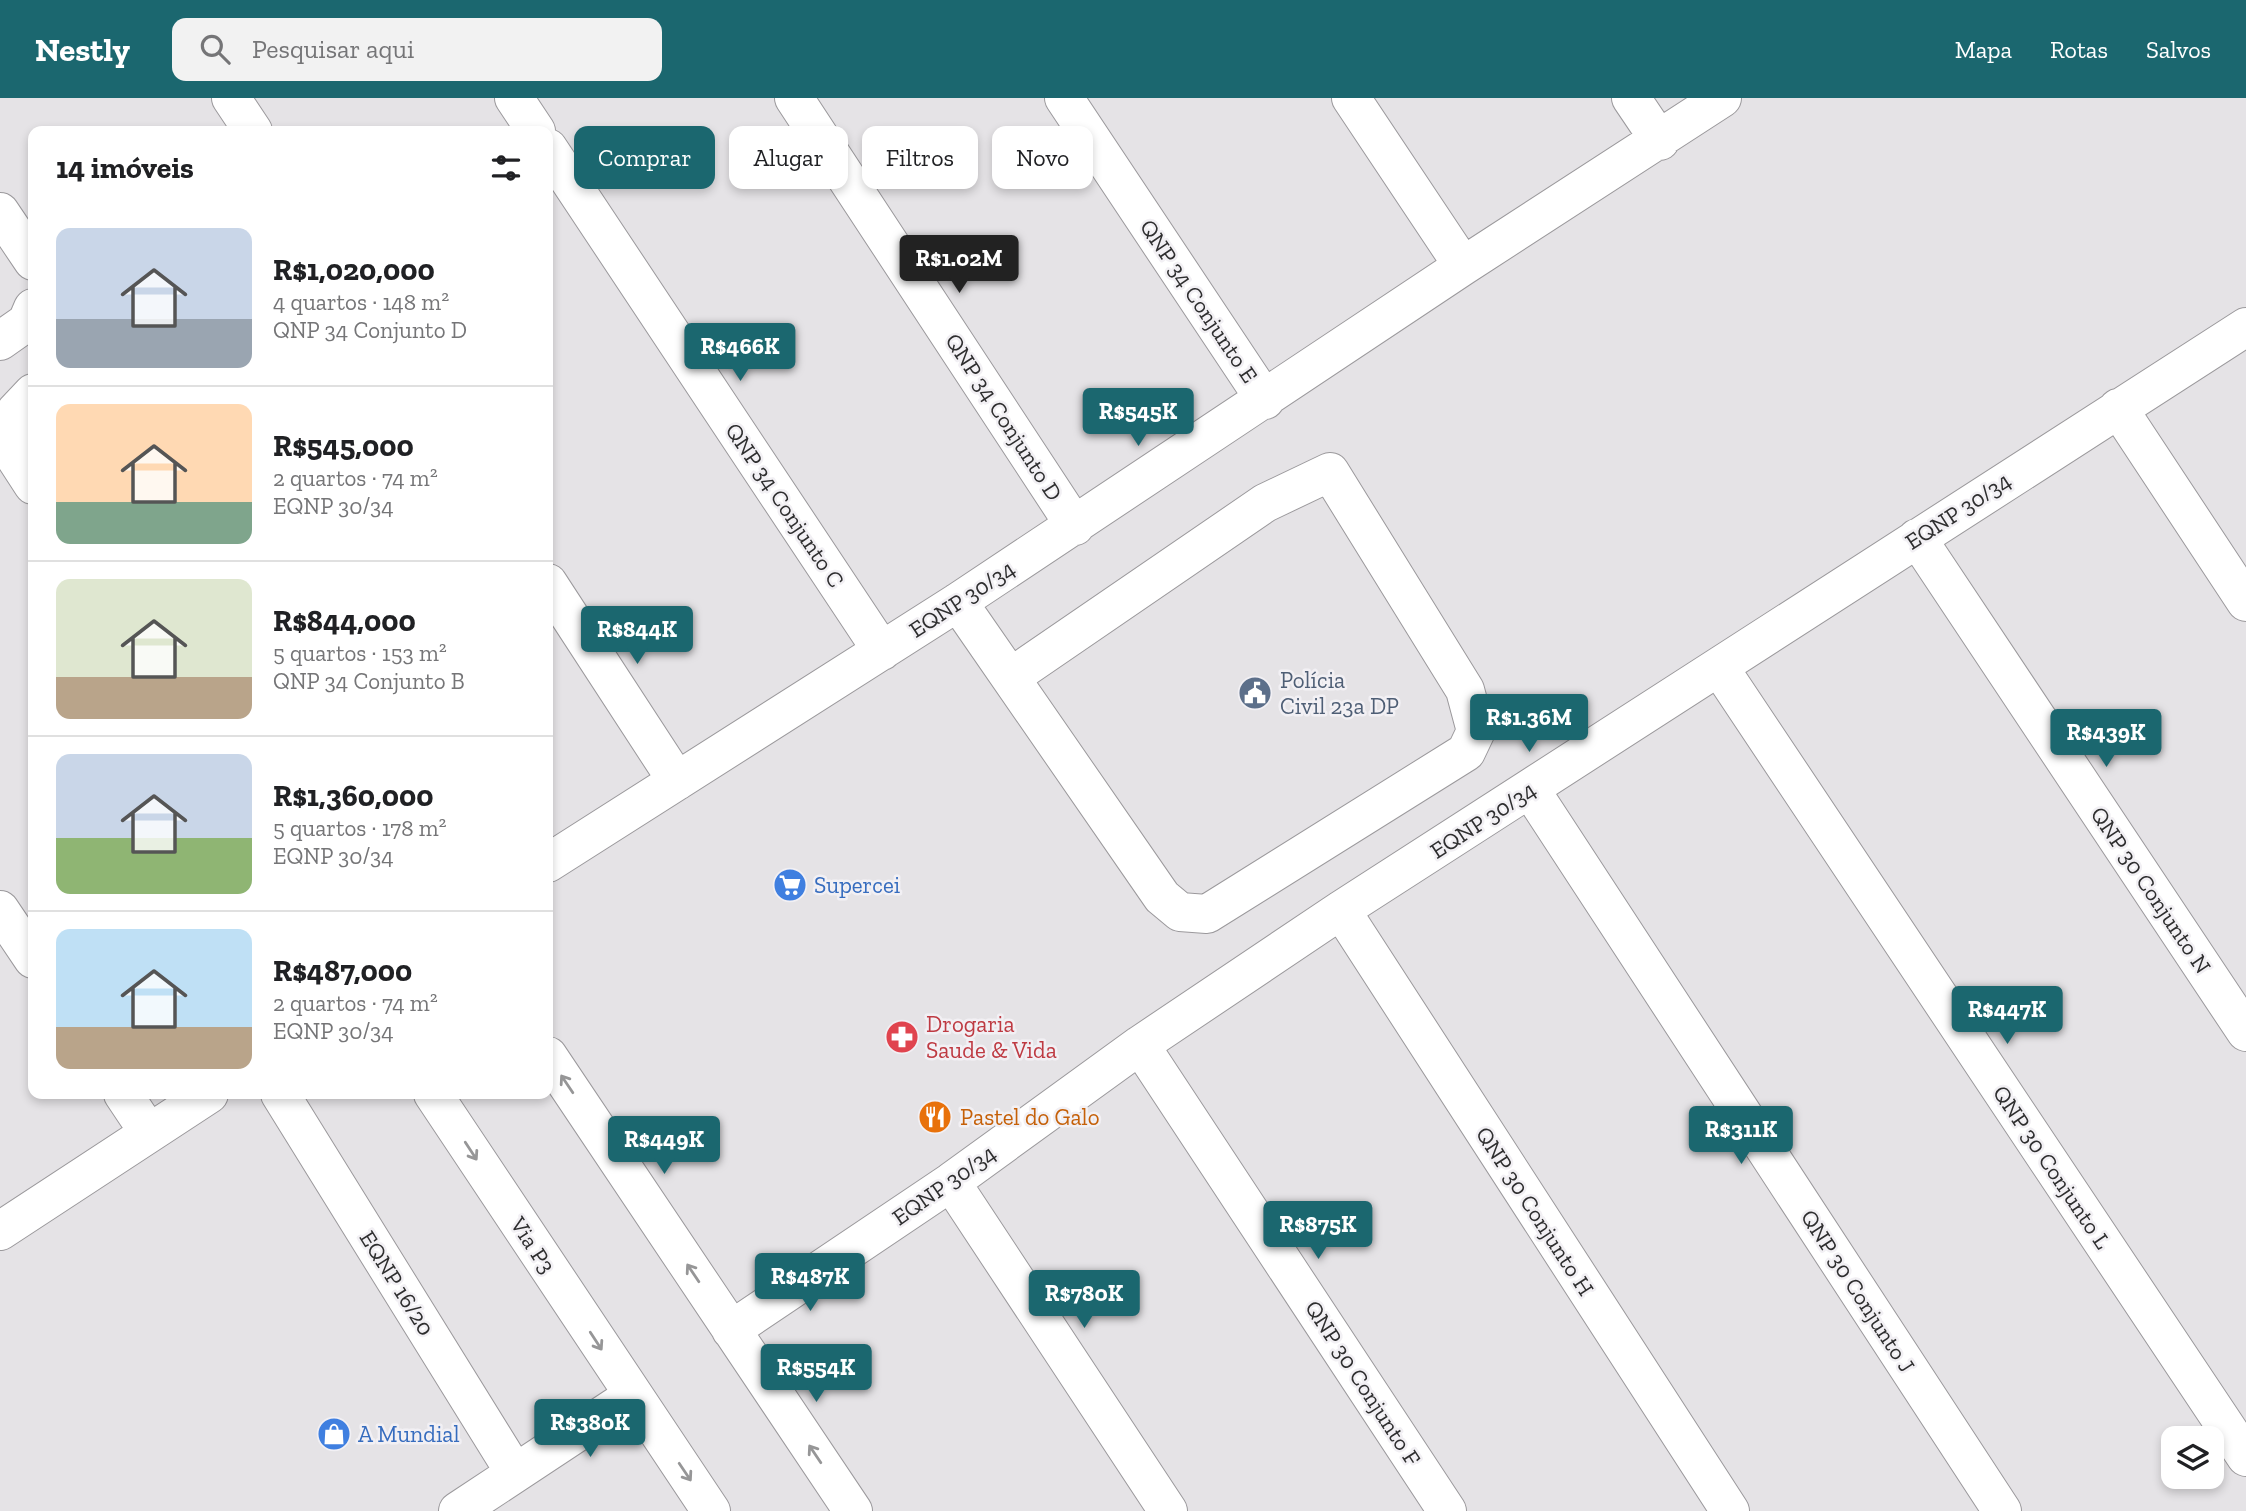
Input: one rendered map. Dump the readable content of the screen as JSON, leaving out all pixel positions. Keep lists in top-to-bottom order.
{
  "streets": {
    "street": [
      "QNP 34 Conjunto E",
      "QNP 34 Conjunto D",
      "QNP 34 Conjunto C",
      "EQNP 30/34",
      "QNP 30 Conjunto N",
      "QNP 30 Conjunto L",
      "QNP 30 Conjunto H",
      "Via P3",
      "EQNP 16/20",
      "QNP 30 Conjunto J",
      "QNP 30 Conjunto F"
    ]
  },
  "crossings": [
    ["QNP 34 Conjunto E", "EQNP 30/34"],
    ["QNP 34 Conjunto D", "EQNP 30/34"],
    ["QNP 34 Conjunto C", "EQNP 30/34"],
    ["EQNP 30/34", "QNP 30 Conjunto N"],
    ["EQNP 30/34", "QNP 30 Conjunto L"],
    ["EQNP 30/34", "QNP 30 Conjunto H"],
    ["EQNP 30/34", "QNP 30 Conjunto J"],
    ["EQNP 30/34", "QNP 30 Conjunto F"]
  ],
  "places": {
    "public building": ["Polícia Civil 23a DP"],
    "supermarket": ["Supercei"],
    "pharmacy": ["Drogaria Saude & Vida"],
    "restaurant": ["Pastel do Galo"],
    "shop": ["A Mundial"]
  },
  "page": {
    "header": "Nestly",
    "search": "Pesquisar aqui",
    "nav": ["Mapa", "Rotas", "Salvos"],
    "chip": [
      "Comprar",
      "Alugar",
      "Filtros",
      "Novo"
    ],
    "heading": "14 imóveis",
    "list": [
      {
        "name": "R$1,020,000",
        "note": "4 quartos · 148 m² · QNP 34 Conjunto D"
      },
      {
        "name": "R$545,000",
        "note": "2 quartos · 74 m² · EQNP 30/34"
      },
      {
        "name": "R$844,000",
        "note": "5 quartos · 153 m² · QNP 34 Conjunto B"
      },
      {
        "name": "R$1,360,000",
        "note": "5 quartos · 178 m² · EQNP 30/34"
      },
      {
        "name": "R$487,000",
        "note": "2 quartos · 74 m² · EQNP 30/34"
      }
    ],
    "price": [
      "R$1.02M",
      "R$466K",
      "R$545K",
      "R$844K",
      "R$1.36M",
      "R$439K",
      "R$447K",
      "R$311K",
      "R$449K",
      "R$875K",
      "R$487K",
      "R$780K",
      "R$554K",
      "R$380K"
    ]
  }
}
